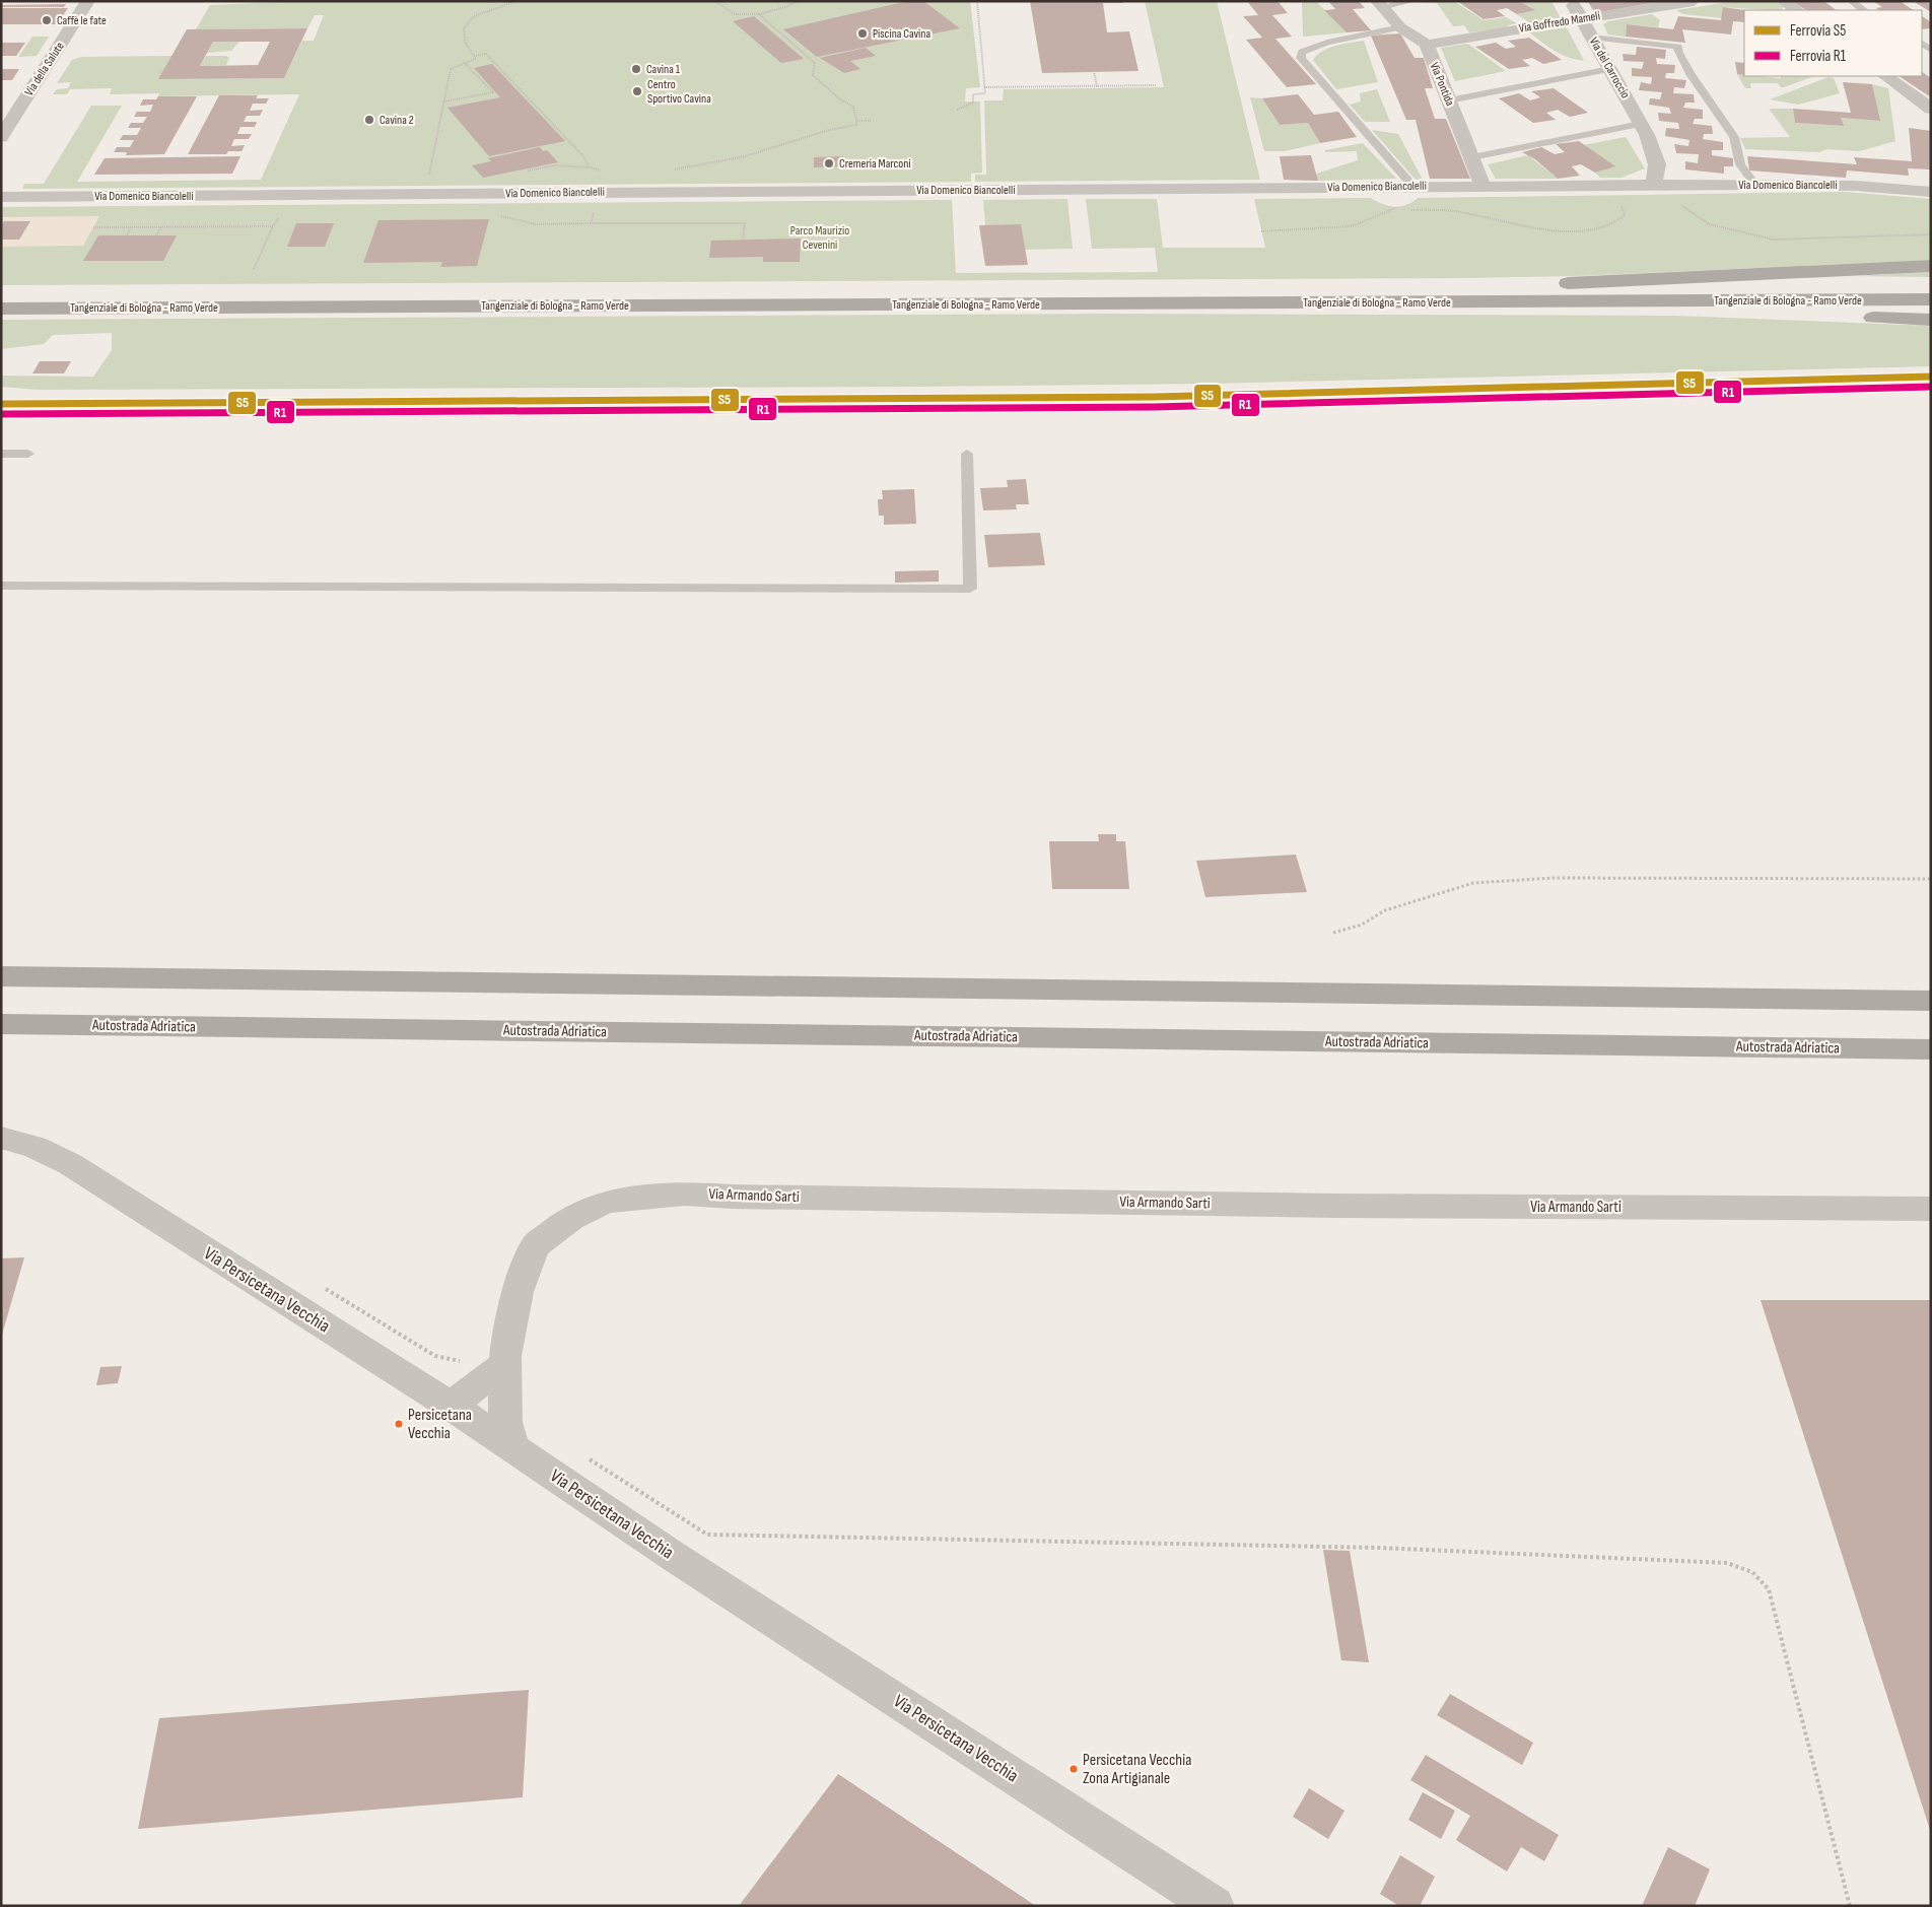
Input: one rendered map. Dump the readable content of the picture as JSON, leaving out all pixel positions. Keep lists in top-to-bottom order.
{
  "streets": {
    "highway": ["Tangenziale di Bologna - Ramo Verde", "Autostrada Adriatica"],
    "street": [
      "Via Goffredo Mameli",
      "Via del Carroccio",
      "Via della Salute",
      "Via Pontida",
      "Via Domenico Biancolelli",
      "Via Armando Sarti",
      "Via Persicetana Vecchia"
    ]
  },
  "crossings": [
    ["Via Goffredo Mameli", "Via del Carroccio"],
    ["Via Goffredo Mameli", "Via Pontida"],
    ["Via del Carroccio", "Via Domenico Biancolelli"],
    ["Via Pontida", "Via Domenico Biancolelli"],
    ["Via Armando Sarti", "Via Persicetana Vecchia"]
  ],
  "parks": ["Parco Maurizio Cevenini"],
  "places": [
    "Caffè le fate",
    "Piscina Cavina",
    "Cavina 1",
    "Centro Sportivo Cavina",
    "Cavina 2",
    "Cremeria Marconi",
    "Persicetana Vecchia",
    "Persicetana Vecchia Zona Artigianale"
  ],
  "lines": ["rail line S5", "rail line R1"],
  "legend": ["Ferrovia S5", "Ferrovia R1"]
}
